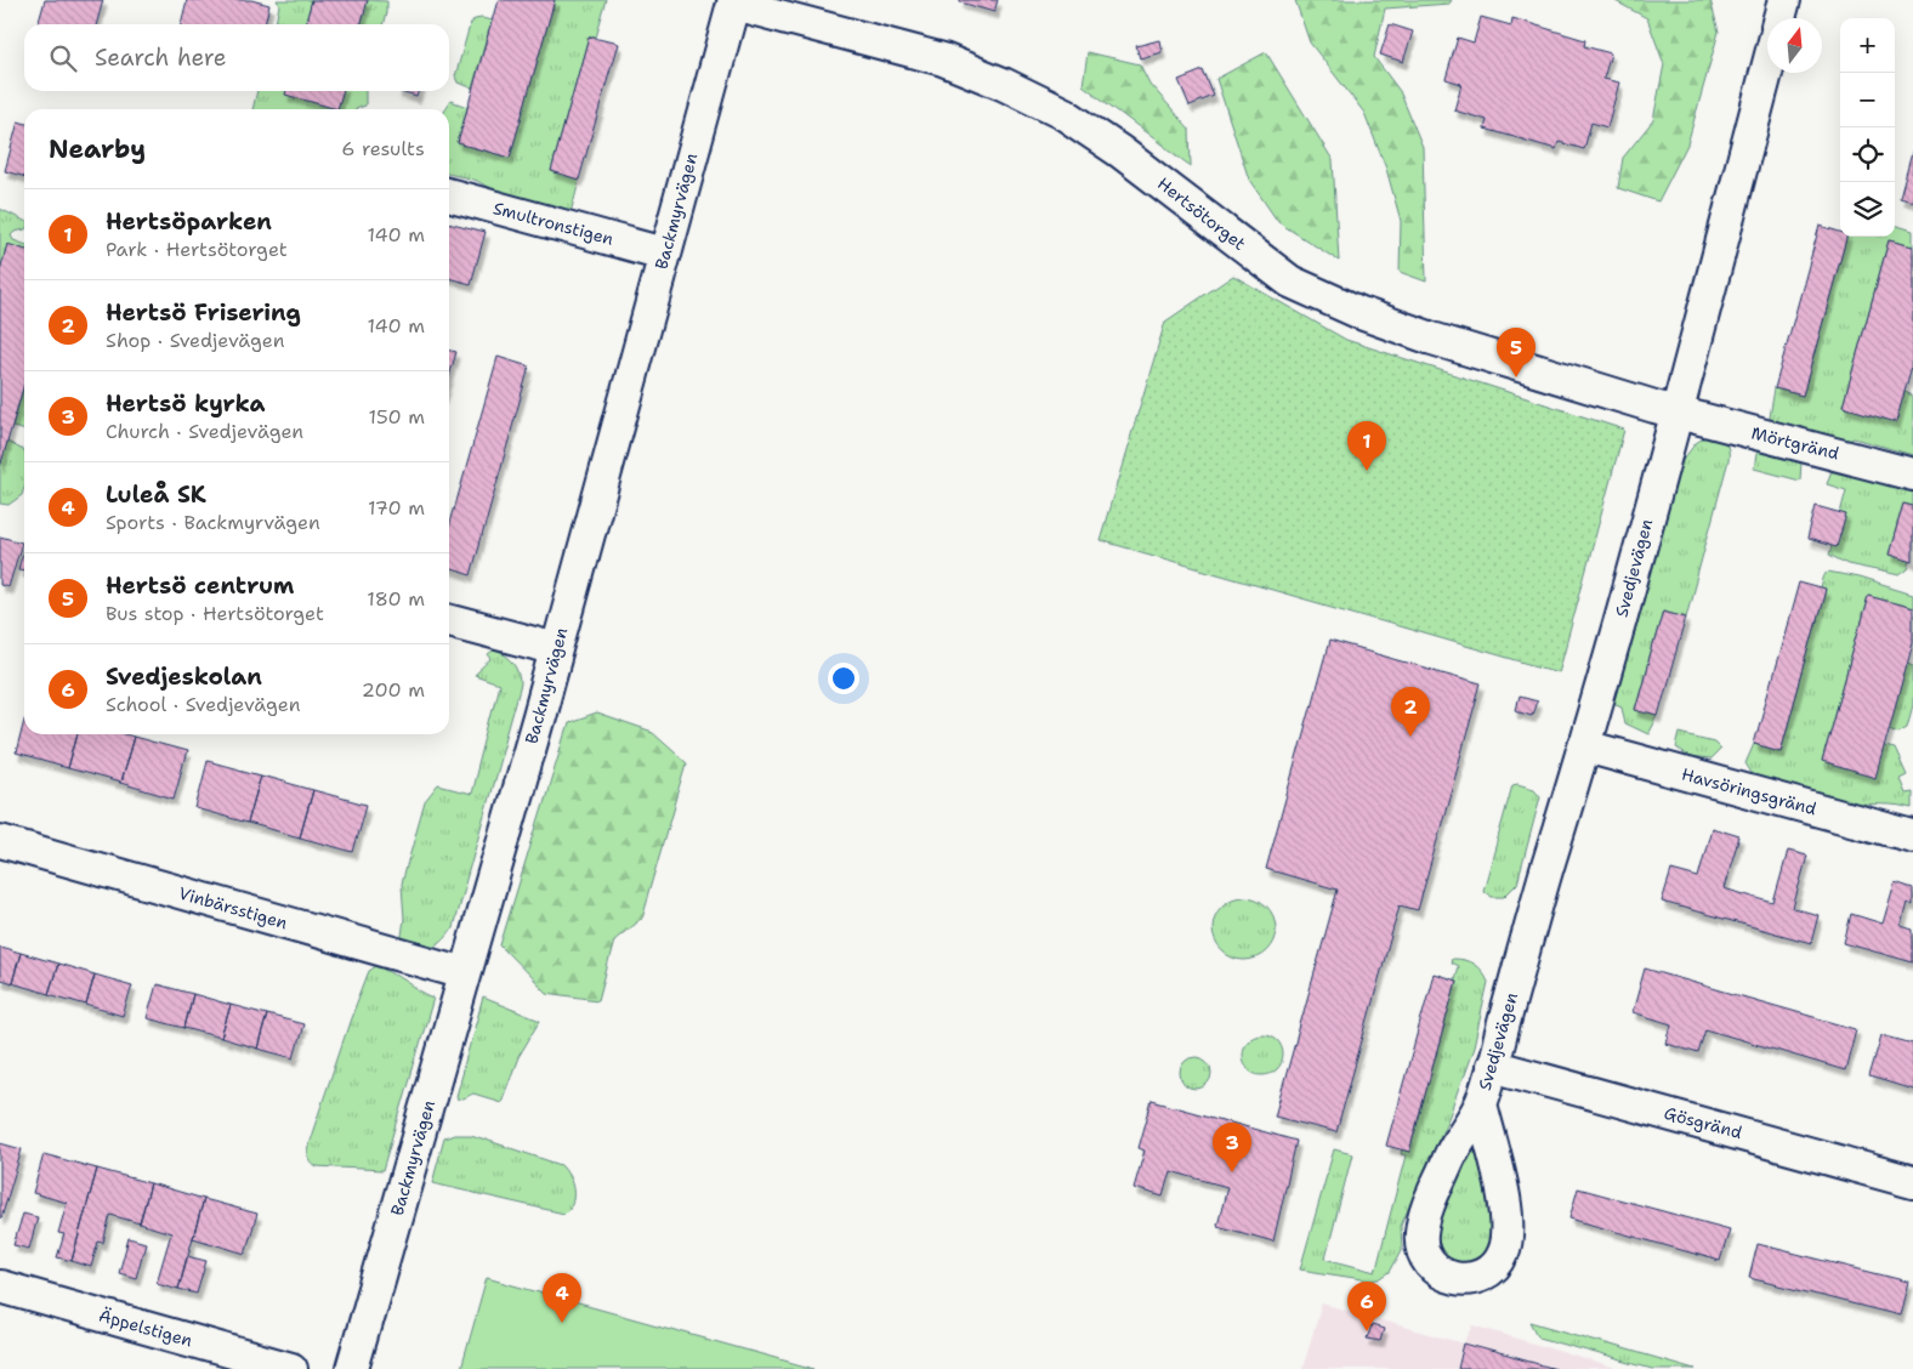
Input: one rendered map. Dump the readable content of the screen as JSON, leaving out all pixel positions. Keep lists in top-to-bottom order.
{
  "streets": {
    "street": [
      "Backmyrvägen",
      "Hertsötorget",
      "Smultronstigen",
      "Mörtgränd",
      "Svedjevägen",
      "Havsöringsgränd",
      "Vinbärsstigen",
      "Gösgränd",
      "Äppelstigen"
    ]
  },
  "crossings": [
    ["Backmyrvägen", "Hertsötorget"],
    ["Backmyrvägen", "Smultronstigen"],
    ["Backmyrvägen", "Vinbärsstigen"],
    ["Hertsötorget", "Mörtgränd"],
    ["Hertsötorget", "Svedjevägen"],
    ["Mörtgränd", "Svedjevägen"],
    ["Svedjevägen", "Havsöringsgränd"],
    ["Svedjevägen", "Gösgränd"]
  ],
  "north": "top",
  "page": {
    "map_buttons": ["+", "−"],
    "search": "Search here",
    "heading": ["Nearby", "6 results"],
    "list": [
      {
        "mark": "1",
        "name": "Hertsöparken",
        "note": "Park · Hertsötorget",
        "value": "140 m"
      },
      {
        "mark": "2",
        "name": "Hertsö Frisering",
        "note": "Shop · Svedjevägen",
        "value": "140 m"
      },
      {
        "mark": "3",
        "name": "Hertsö kyrka",
        "note": "Church · Svedjevägen",
        "value": "150 m"
      },
      {
        "mark": "4",
        "name": "Luleå SK",
        "note": "Sports · Backmyrvägen",
        "value": "170 m"
      },
      {
        "mark": "5",
        "name": "Hertsö centrum",
        "note": "Bus stop · Hertsötorget",
        "value": "180 m"
      },
      {
        "mark": "6",
        "name": "Svedjeskolan",
        "note": "School · Svedjevägen",
        "value": "200 m"
      }
    ],
    "pins": [
      "5",
      "1",
      "2",
      "3",
      "4",
      "6"
    ]
  }
}
